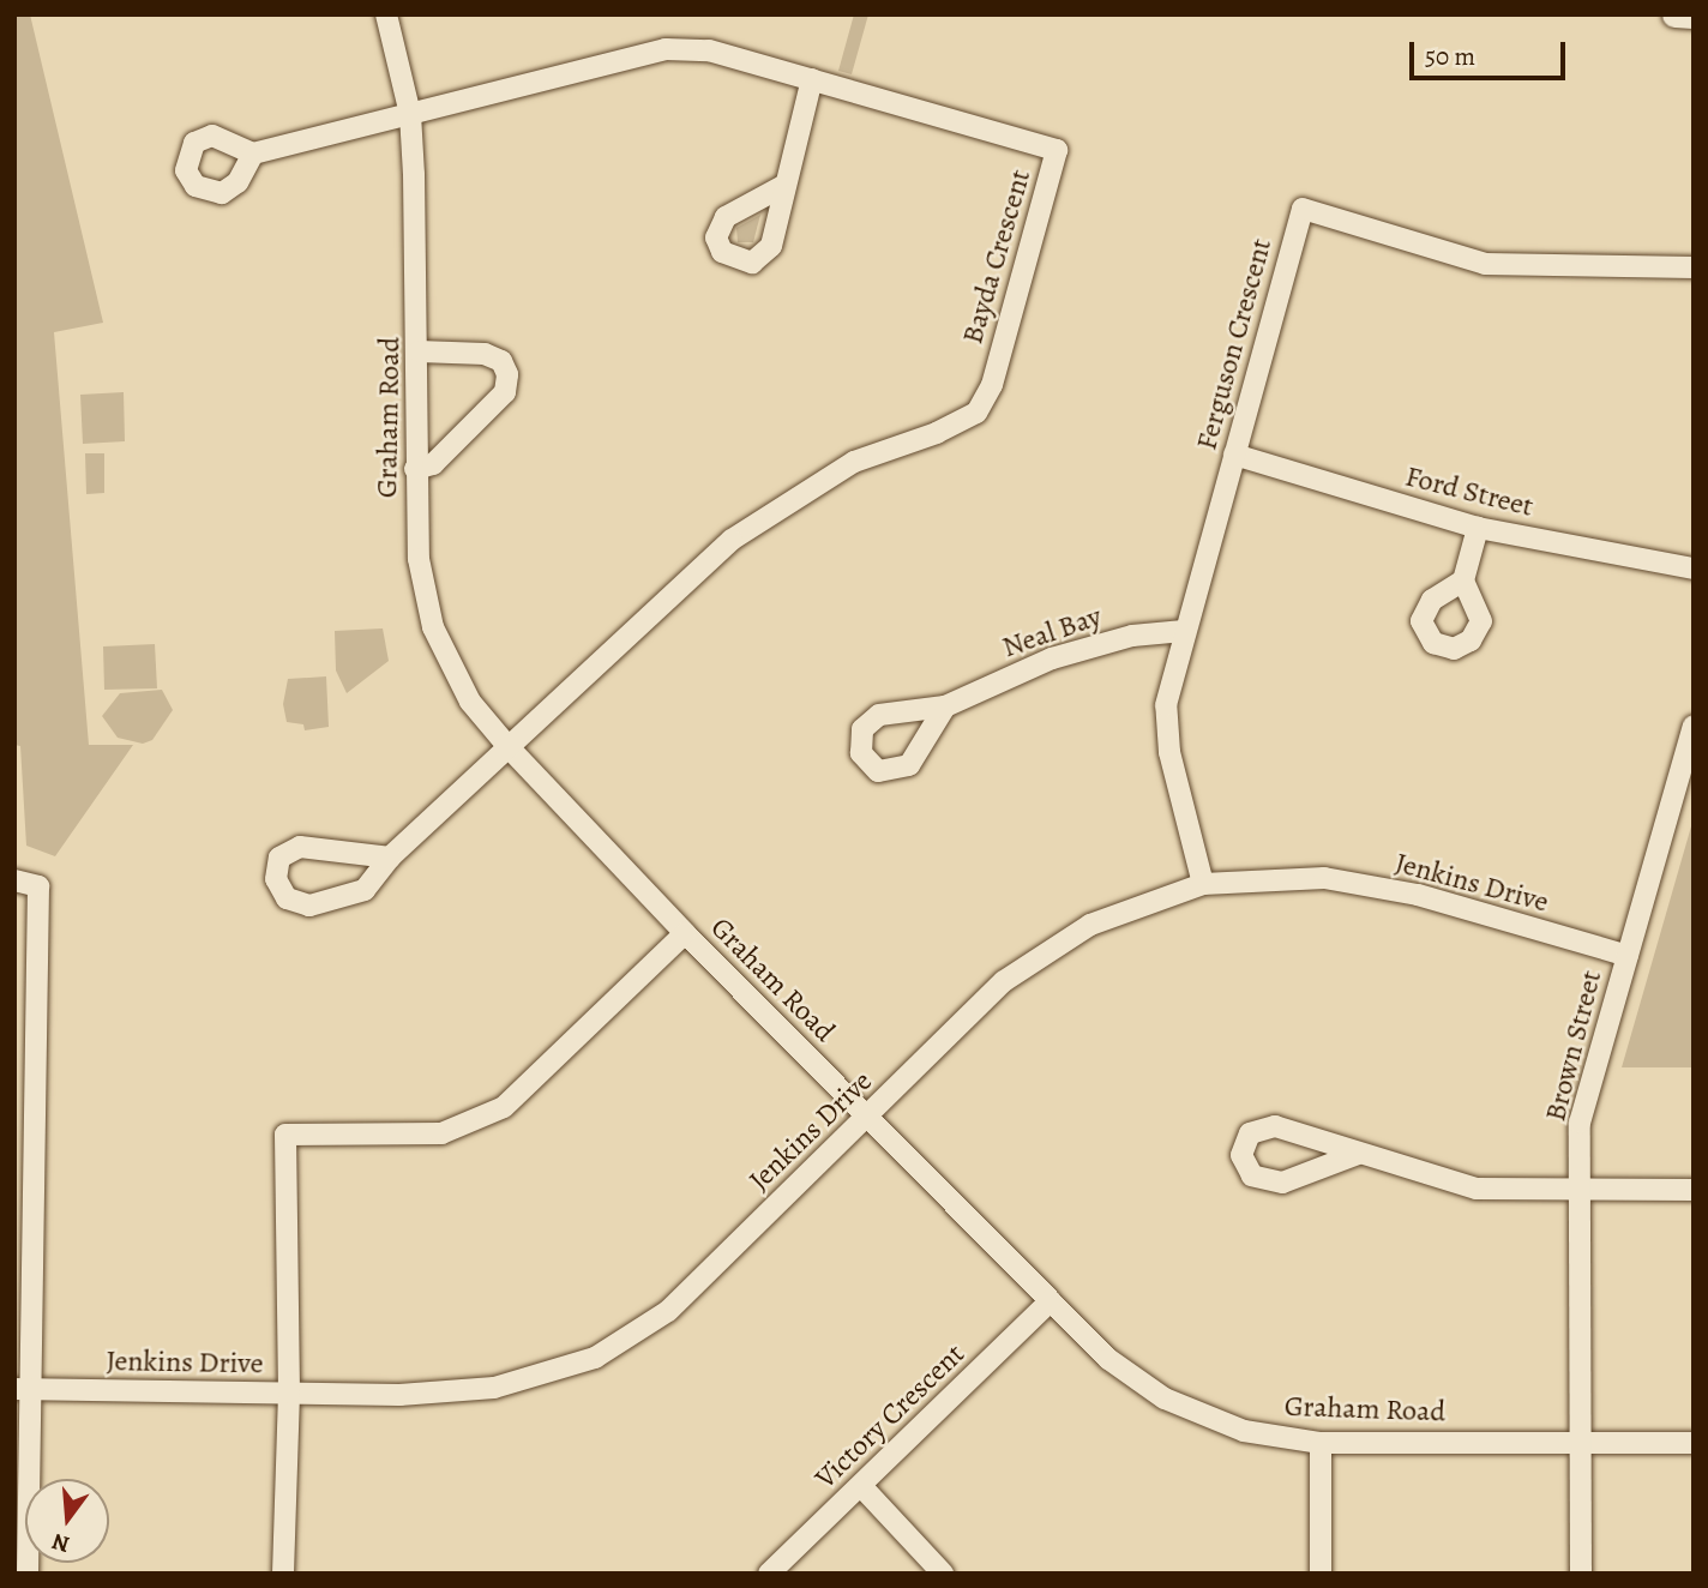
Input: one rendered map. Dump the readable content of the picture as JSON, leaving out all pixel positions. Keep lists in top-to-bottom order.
{
  "streets": {
    "street": [
      "Bayda Crescent",
      "Ferguson Crescent",
      "Graham Road",
      "Ford Street",
      "Neal Bay",
      "Jenkins Drive",
      "Brown Street",
      "Victory Crescent"
    ]
  },
  "crossings": [
    ["Bayda Crescent", "Graham Road"],
    ["Ferguson Crescent", "Ford Street"],
    ["Ferguson Crescent", "Neal Bay"],
    ["Ferguson Crescent", "Jenkins Drive"],
    ["Graham Road", "Jenkins Drive"],
    ["Graham Road", "Brown Street"],
    ["Graham Road", "Victory Crescent"],
    ["Jenkins Drive", "Brown Street"]
  ],
  "scale_bar": "50 m",
  "north": "bottom"
}
